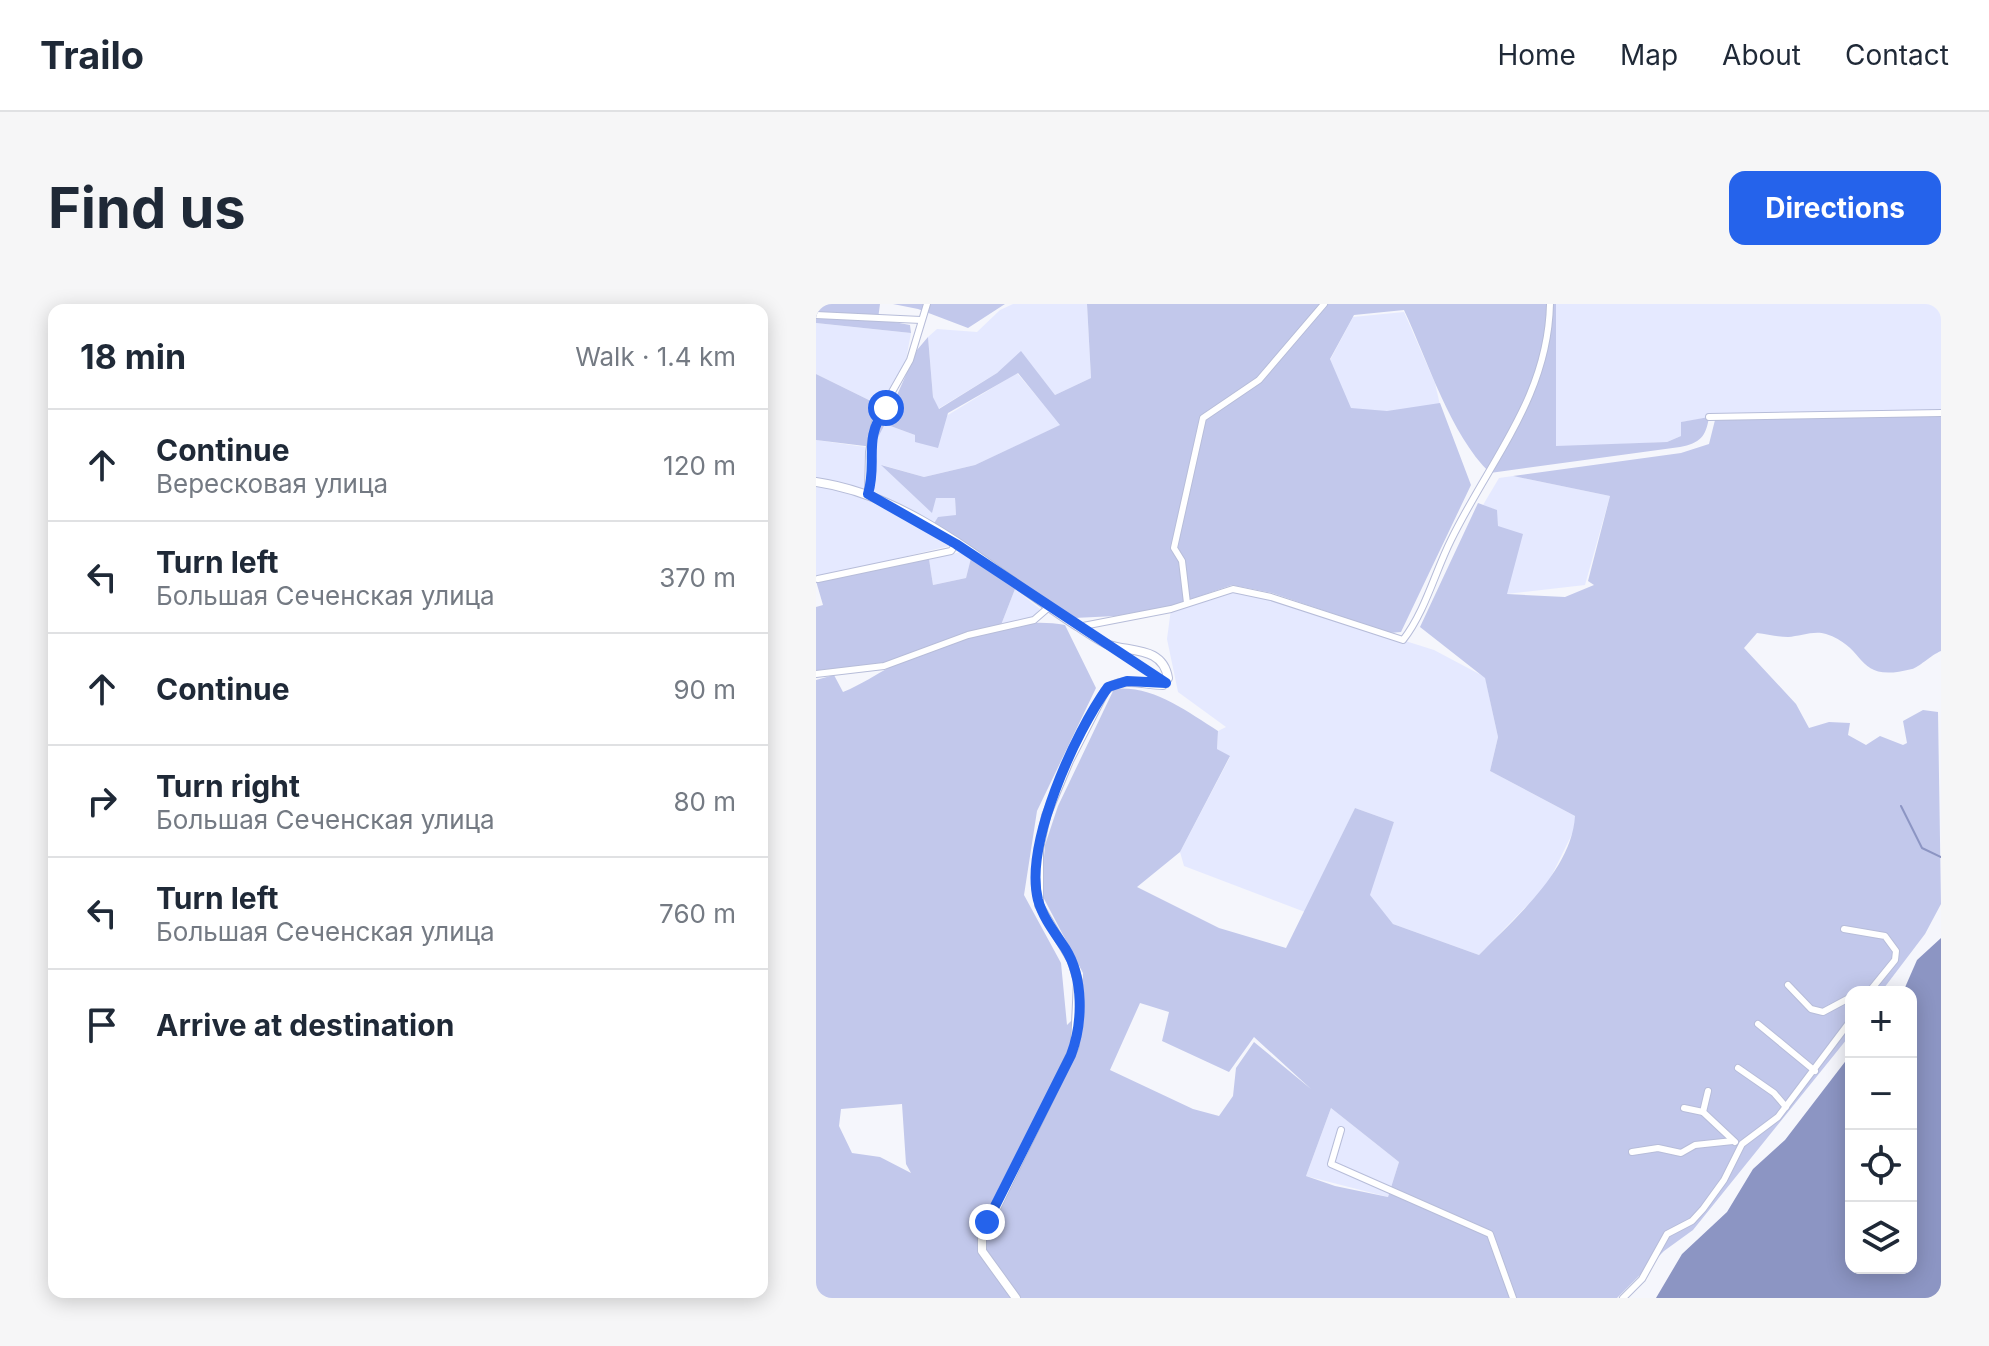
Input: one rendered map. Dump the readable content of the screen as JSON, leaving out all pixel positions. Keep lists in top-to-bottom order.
{
  "page": {
    "header": "Trailo",
    "nav": [
      "Home",
      "Map",
      "About",
      "Contact"
    ],
    "buttons": "Directions",
    "title": "Find us",
    "heading": ["18 min", "Walk · 1.4 km"],
    "list": [
      ["Continue", "Вересковая улица", "120 m"],
      ["Turn left", "Большая Сеченская улица", "370 m"],
      ["Continue", "90 m"],
      ["Turn right", "Большая Сеченская улица", "80 m"],
      ["Turn left", "Большая Сеченская улица", "760 m"],
      "Arrive at destination"
    ],
    "map_buttons": ["+", "−"]
  }
}
